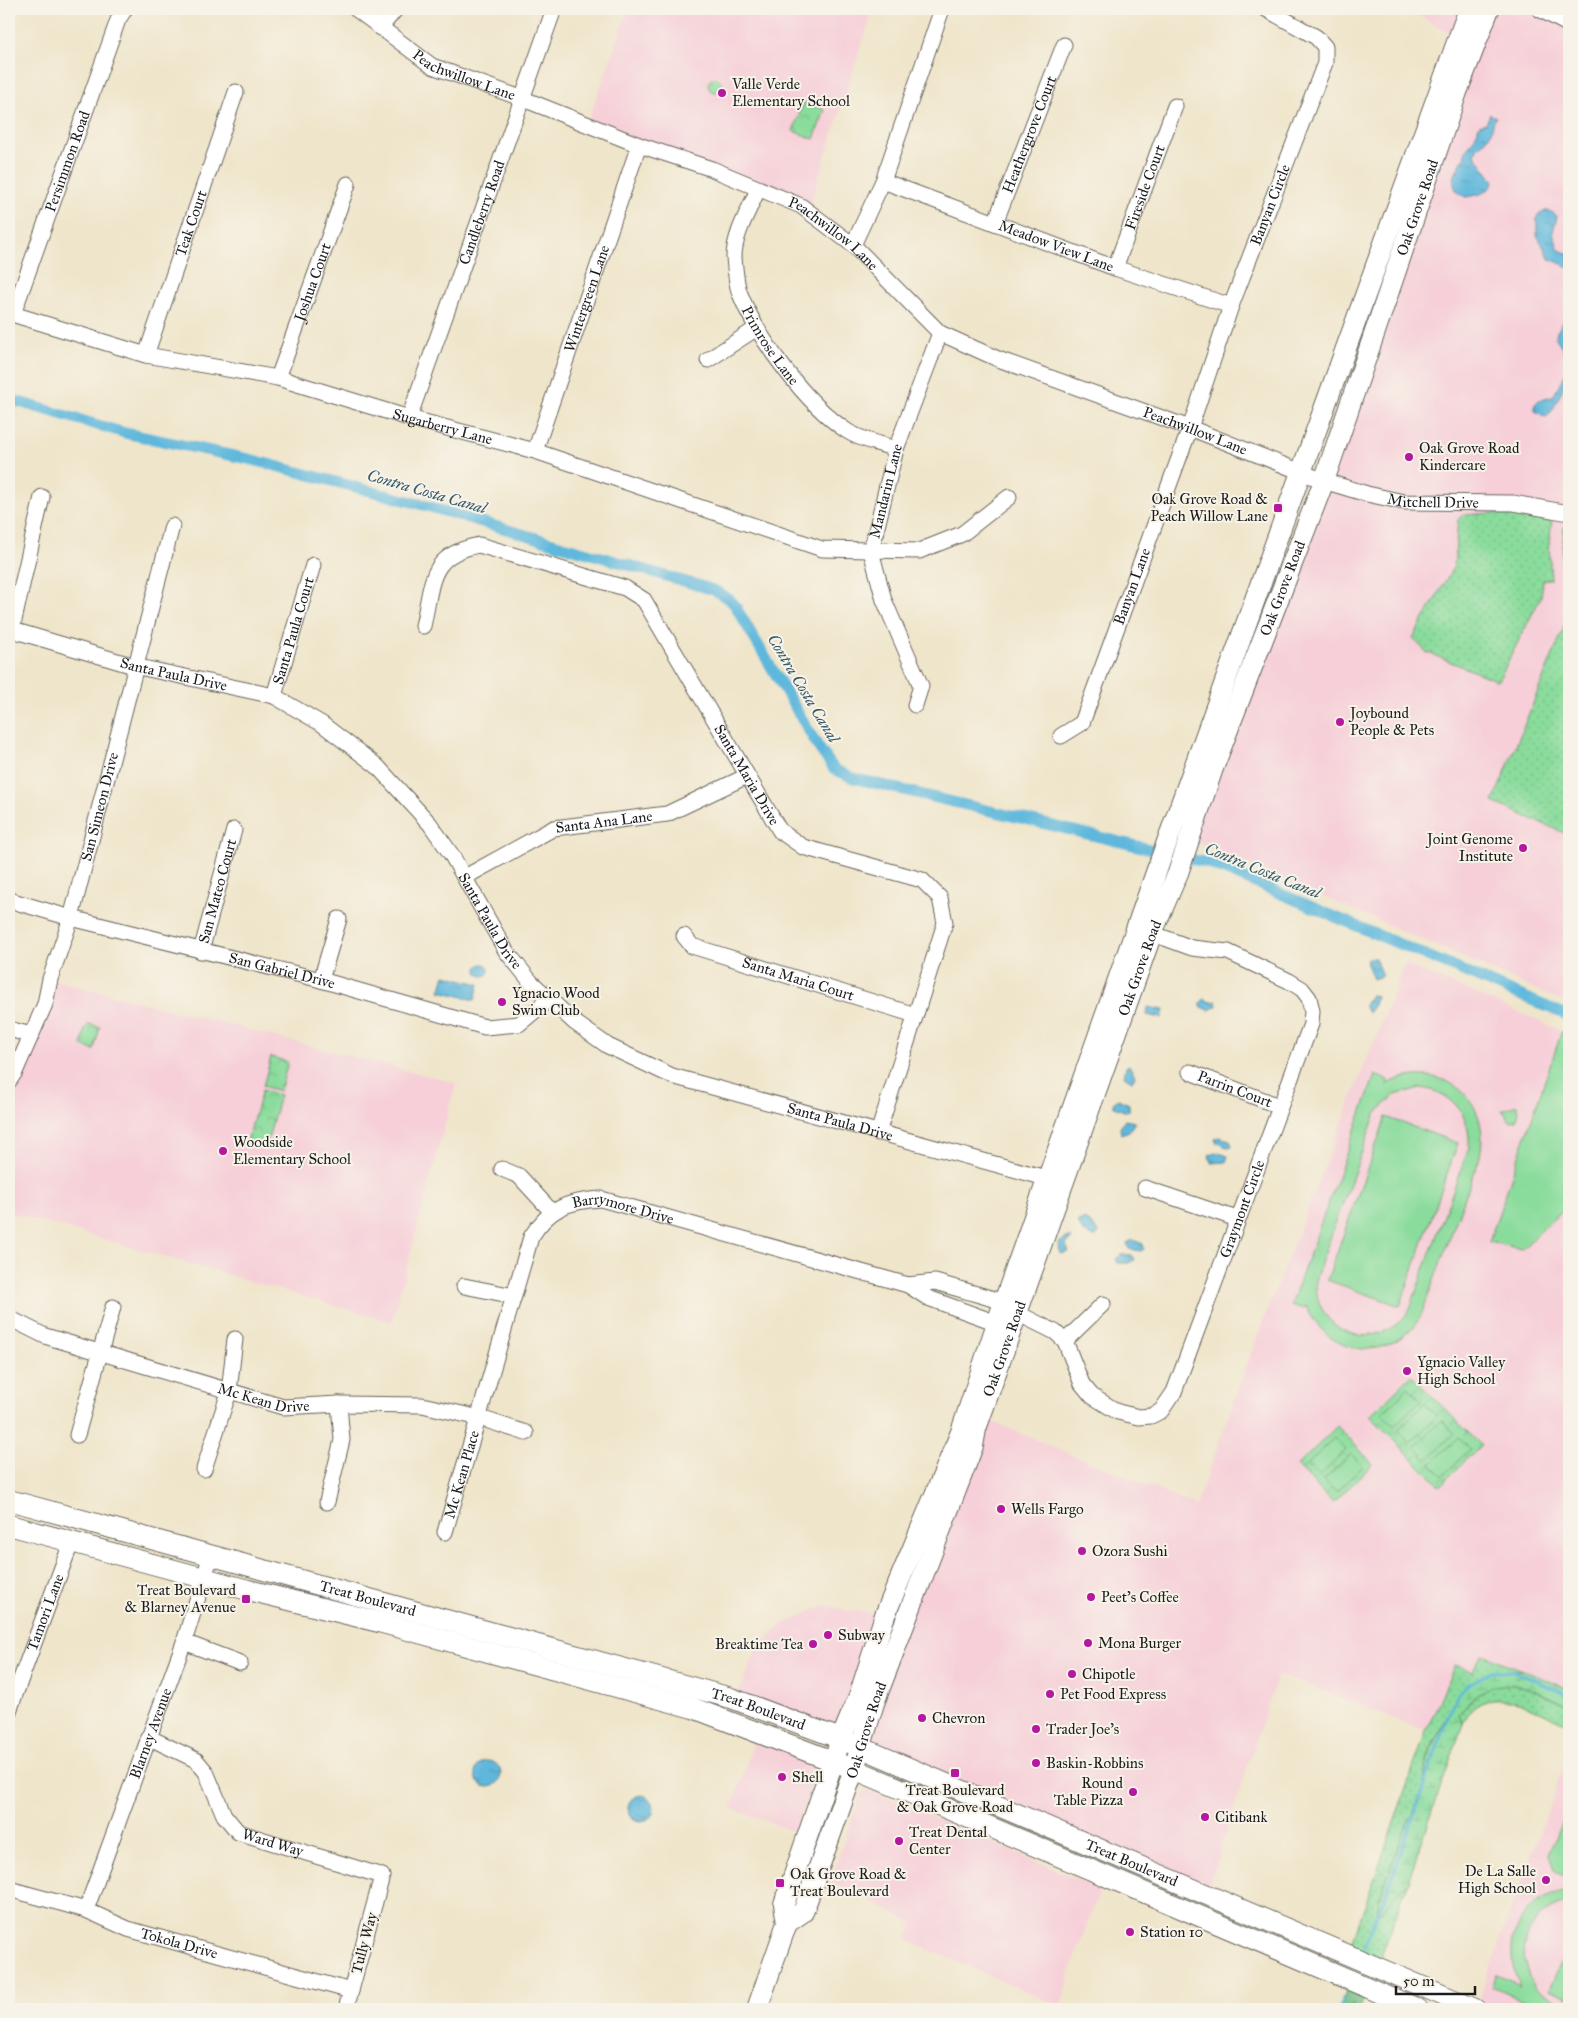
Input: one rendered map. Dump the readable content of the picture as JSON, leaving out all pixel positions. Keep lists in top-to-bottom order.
{
  "streets": {
    "main road": ["Oak Grove Road", "Treat Boulevard"],
    "street": [
      "Peachwillow Lane",
      "Heathergrove Court",
      "Persimmon Road",
      "Fireside Court",
      "Banyan Circle",
      "Candleberry Road",
      "Teak Court",
      "Meadow View Lane",
      "Joshua Court",
      "Wintergreen Lane",
      "Primrose Lane",
      "Sugarberry Lane",
      "Mandarin Lane",
      "Mitchell Drive",
      "Banyan Lane",
      "Santa Paula Court",
      "Santa Paula Drive",
      "Santa Maria Drive",
      "San Simeon Drive",
      "Santa Ana Lane",
      "San Mateo Court",
      "San Gabriel Drive",
      "Santa Maria Court",
      "Parrin Court",
      "Graymont Circle",
      "Barrymore Drive",
      "Mc Kean Drive",
      "Mc Kean Place",
      "Tamori Lane",
      "Blarney Avenue",
      "Ward Way",
      "Tokola Drive",
      "Tully Way"
    ]
  },
  "crossings": [
    ["Peachwillow Lane", "Banyan Circle"],
    ["Peachwillow Lane", "Oak Grove Road"],
    ["Peachwillow Lane", "Candleberry Road"],
    ["Peachwillow Lane", "Wintergreen Lane"],
    ["Peachwillow Lane", "Primrose Lane"],
    ["Peachwillow Lane", "Mandarin Lane"],
    ["Peachwillow Lane", "Mitchell Drive"],
    ["Peachwillow Lane", "Banyan Lane"],
    ["Heathergrove Court", "Meadow View Lane"],
    ["Persimmon Road", "Sugarberry Lane"],
    ["Fireside Court", "Meadow View Lane"],
    ["Banyan Circle", "Meadow View Lane"],
    ["Banyan Circle", "Banyan Lane"],
    ["Oak Grove Road", "Mitchell Drive"],
    ["Oak Grove Road", "Santa Paula Drive"],
    ["Oak Grove Road", "Graymont Circle"],
    ["Oak Grove Road", "Barrymore Drive"],
    ["Oak Grove Road", "Treat Boulevard"],
    ["Candleberry Road", "Sugarberry Lane"],
    ["Teak Court", "Sugarberry Lane"],
    ["Joshua Court", "Sugarberry Lane"],
    ["Wintergreen Lane", "Sugarberry Lane"],
    ["Primrose Lane", "Mandarin Lane"],
    ["Sugarberry Lane", "Mandarin Lane"],
    ["Santa Paula Court", "Santa Paula Drive"],
    ["Santa Paula Drive", "Santa Maria Drive"],
    ["Santa Paula Drive", "San Simeon Drive"],
    ["Santa Paula Drive", "Santa Ana Lane"],
    ["Santa Paula Drive", "San Gabriel Drive"],
    ["Santa Maria Drive", "Santa Ana Lane"],
    ["Santa Maria Drive", "Santa Maria Court"],
    ["San Simeon Drive", "San Gabriel Drive"],
    ["San Mateo Court", "San Gabriel Drive"],
    ["Parrin Court", "Graymont Circle"],
    ["Barrymore Drive", "Mc Kean Drive"],
    ["Barrymore Drive", "Mc Kean Place"],
    ["Mc Kean Drive", "Mc Kean Place"],
    ["Treat Boulevard", "Tamori Lane"],
    ["Treat Boulevard", "Blarney Avenue"],
    ["Blarney Avenue", "Ward Way"],
    ["Blarney Avenue", "Tokola Drive"],
    ["Ward Way", "Tully Way"],
    ["Tokola Drive", "Tully Way"]
  ],
  "water": ["Contra Costa Canal"],
  "places": {
    "other": [
      "Valle Verde Elementary School",
      "Oak Grove Road Kindercare",
      "Joybound People & Pets",
      "Joint Genome Institute",
      "Ygnacio Wood Swim Club",
      "Woodside Elementary School",
      "Ygnacio Valley High School",
      "Wells Fargo",
      "Ozora Sushi",
      "Peet's Coffee",
      "Subway",
      "Mona Burger",
      "Breaktime Tea",
      "Chipotle",
      "Pet Food Express",
      "Chevron",
      "Trader Joe's",
      "Baskin-Robbins",
      "Shell",
      "Round Table Pizza",
      "Citibank",
      "Treat Dental Center",
      "De La Salle High School",
      "Station 10"
    ],
    "transit": [
      "Oak Grove Road & Peach Willow Lane",
      "Treat Boulevard & Blarney Avenue",
      "Treat Boulevard & Oak Grove Road",
      "Oak Grove Road & Treat Boulevard"
    ]
  },
  "scale_bar": "50 m"
}
